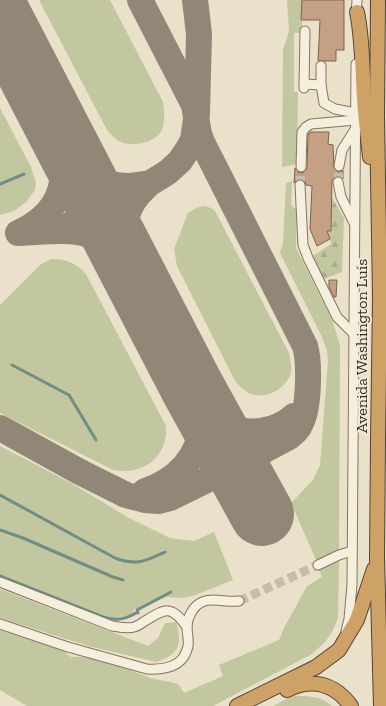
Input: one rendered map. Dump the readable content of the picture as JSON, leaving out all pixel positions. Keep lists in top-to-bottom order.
{
  "streets": {
    "highway": ["Avenida Washington Luís"]
  }
}
